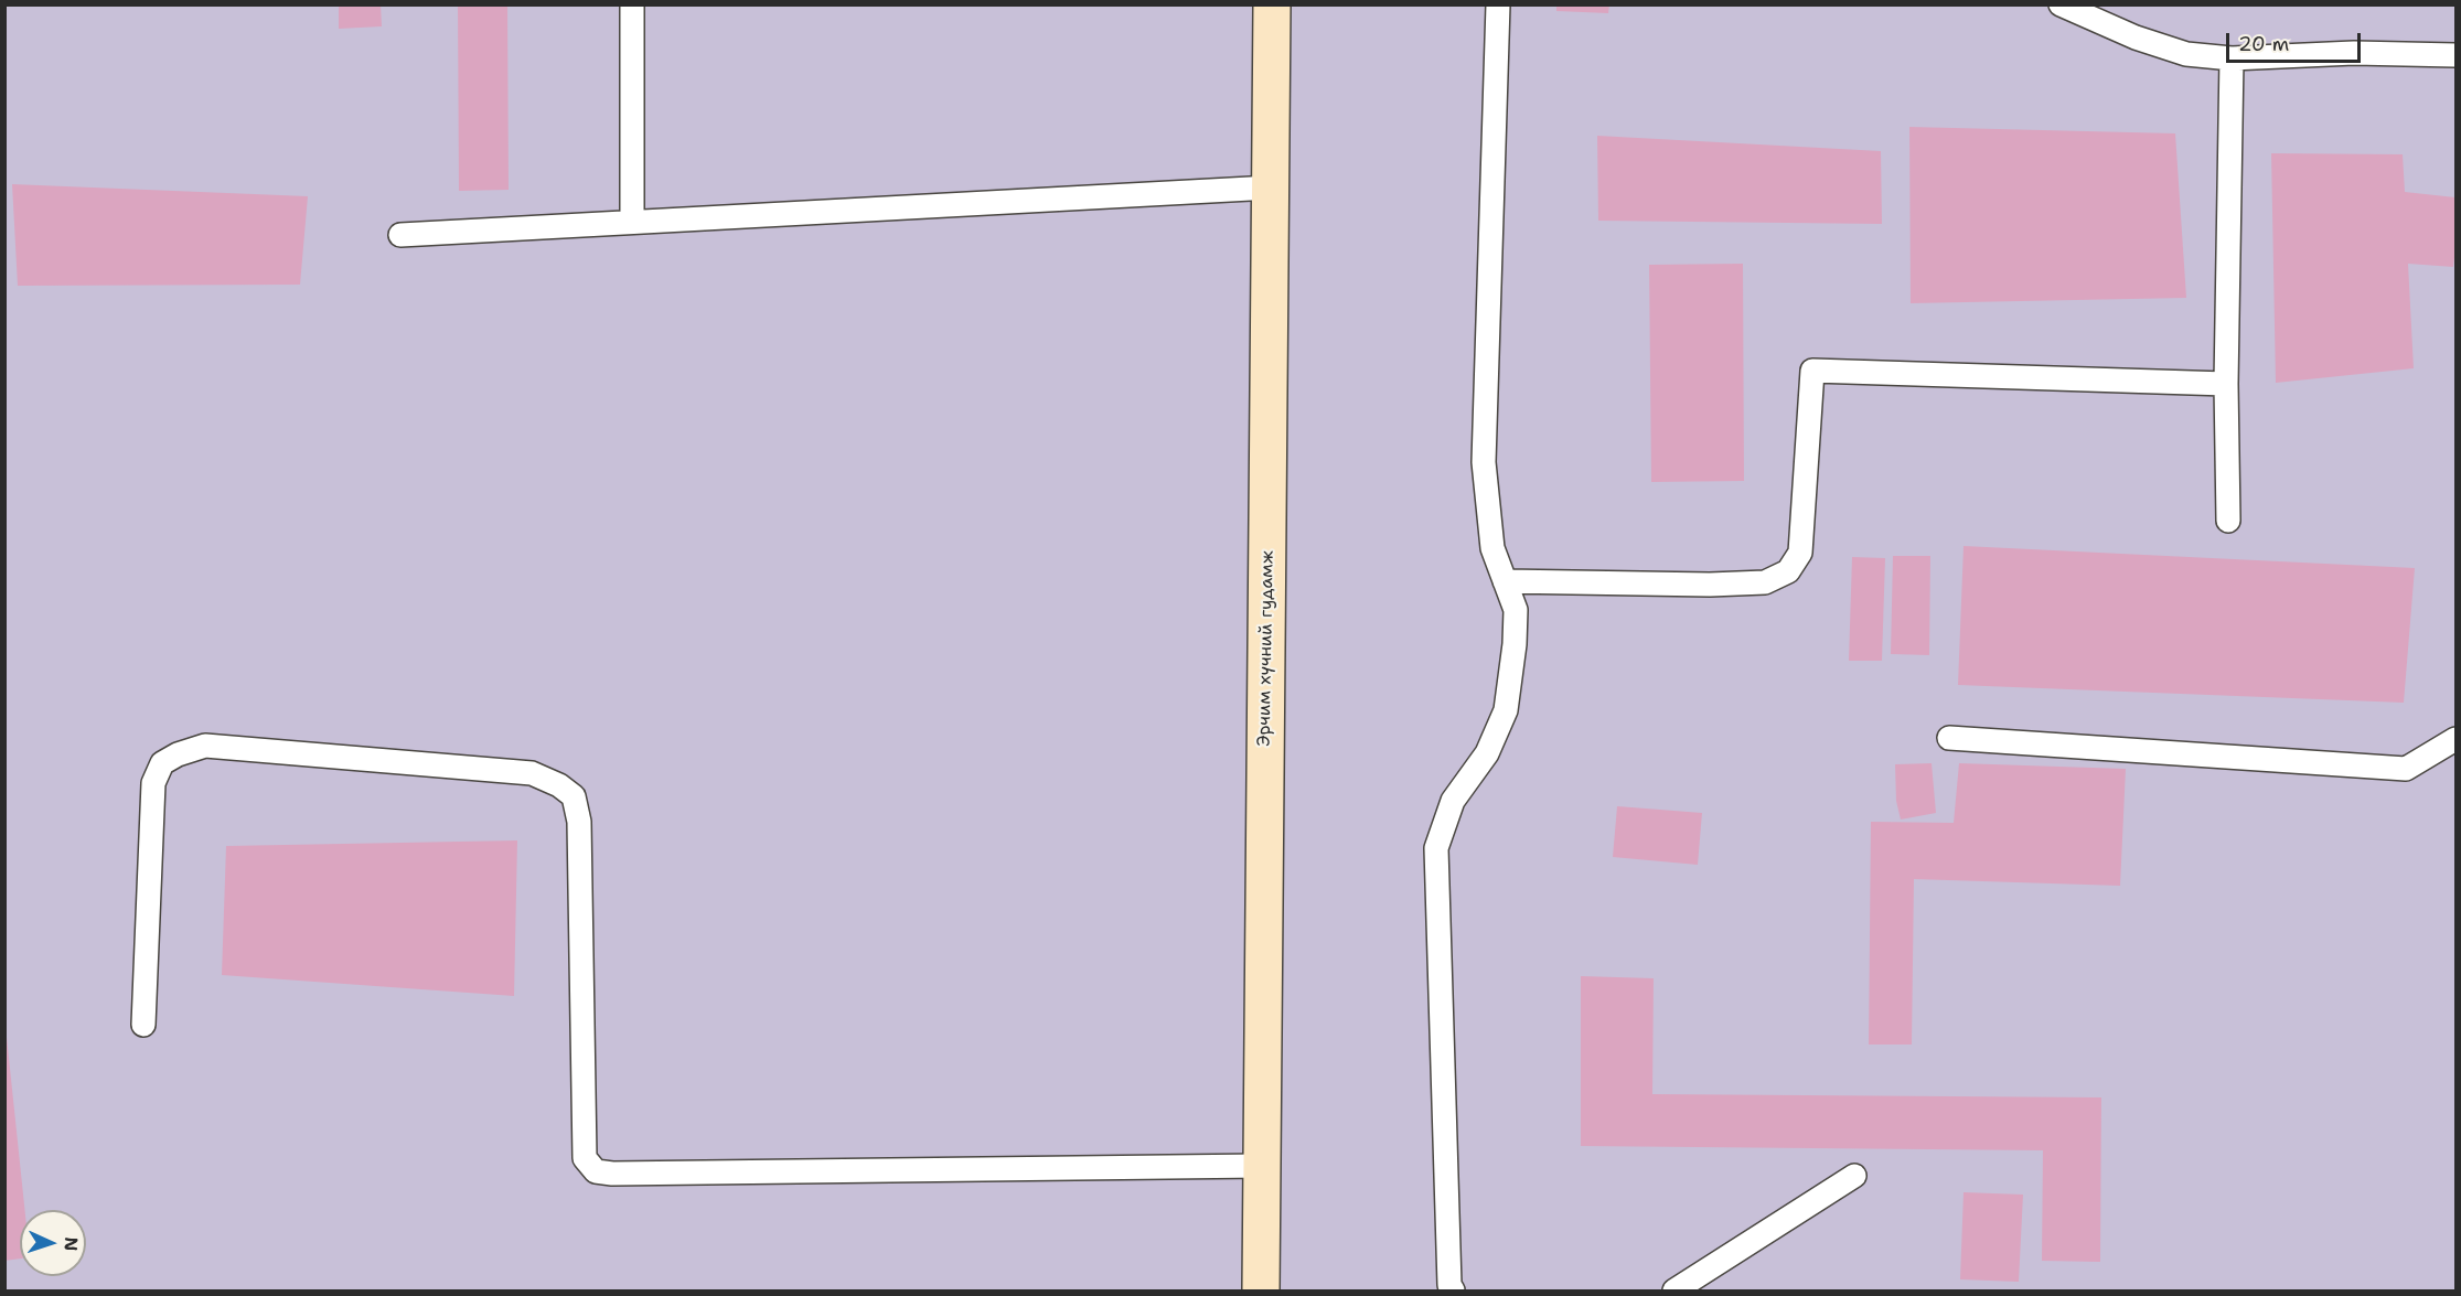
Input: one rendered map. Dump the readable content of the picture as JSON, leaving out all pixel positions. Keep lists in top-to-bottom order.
{
  "streets": {
    "main road": ["Эрчим хүчний гудамж"]
  },
  "scale_bar": "20 m",
  "north": "right"
}
